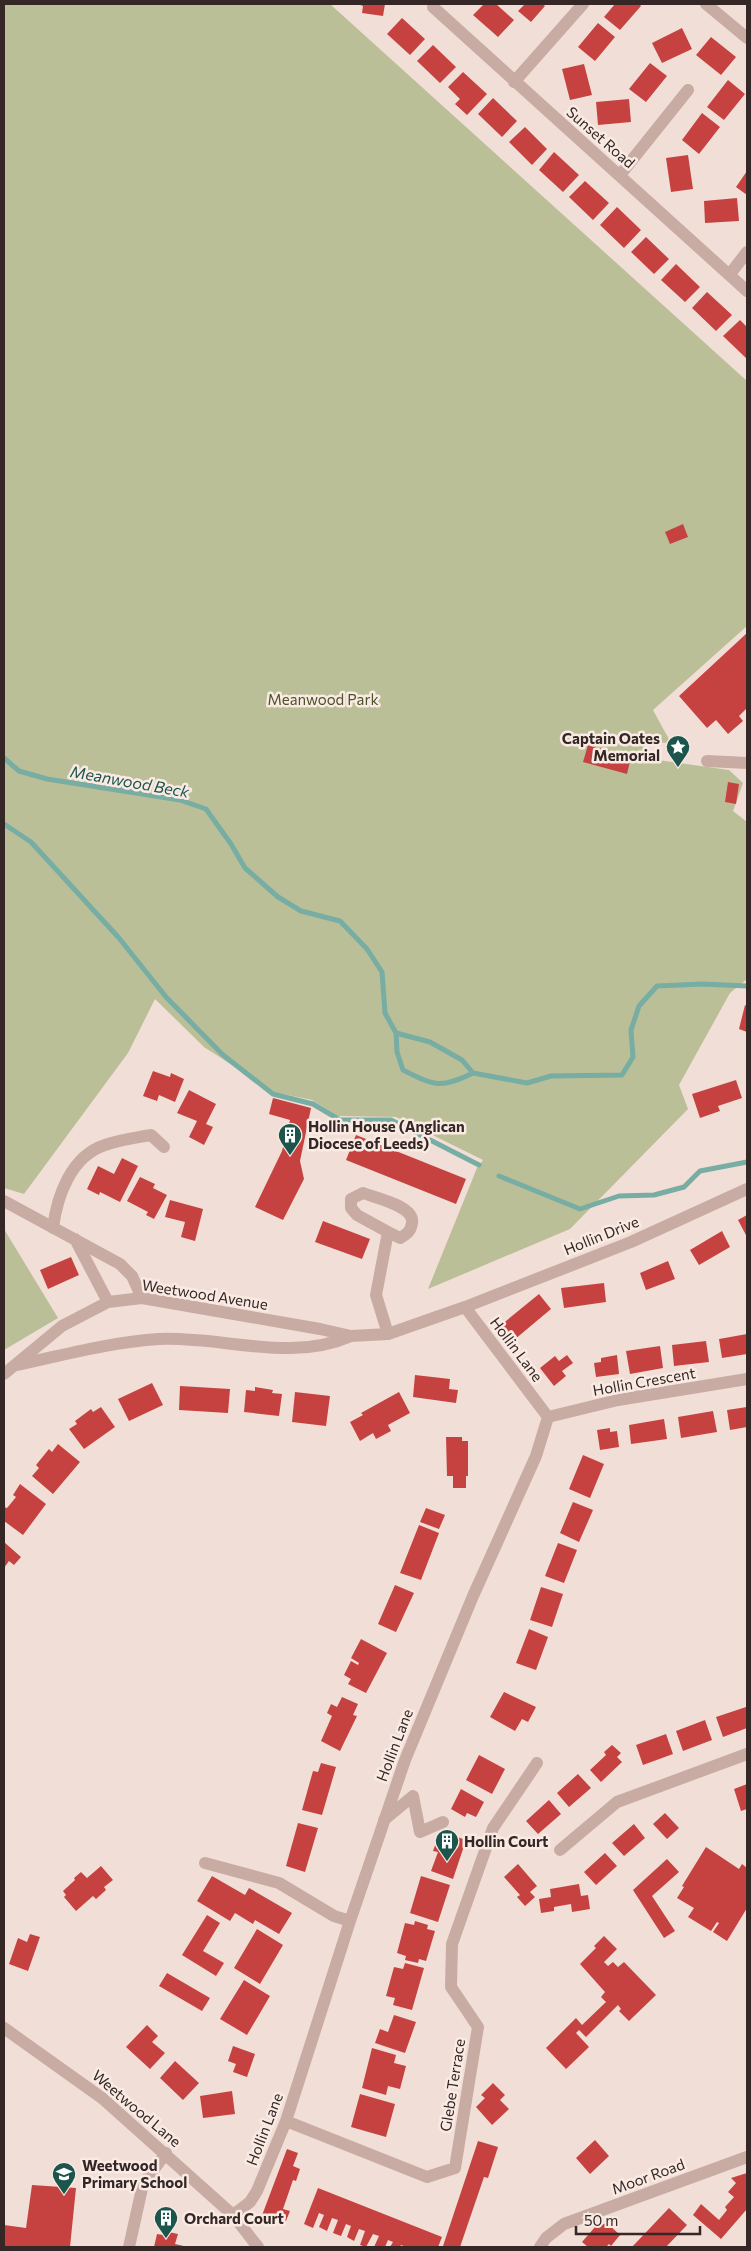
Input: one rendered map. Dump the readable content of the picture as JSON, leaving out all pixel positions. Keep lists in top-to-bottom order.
{
  "streets": {
    "street": [
      "Sunset Road",
      "Hollin Drive",
      "Weetwood Avenue",
      "Hollin Lane",
      "Hollin Crescent",
      "Glebe Terrace",
      "Weetwood Lane",
      "Moor Road"
    ]
  },
  "crossings": [
    ["Hollin Drive", "Weetwood Avenue"],
    ["Hollin Drive", "Hollin Lane"],
    ["Weetwood Avenue", "Hollin Lane"],
    ["Hollin Lane", "Hollin Crescent"],
    ["Hollin Lane", "Glebe Terrace"],
    ["Hollin Lane", "Weetwood Lane"]
  ],
  "water": ["Meanwood Beck"],
  "parks": ["Meanwood Park"],
  "places": {
    "place": ["Captain Oates Memorial"],
    "building": ["Hollin House (Anglican Diocese of Leeds)", "Hollin Court", "Orchard Court"],
    "school or university": ["Weetwood Primary School"]
  },
  "scale_bar": "50 m"
}
